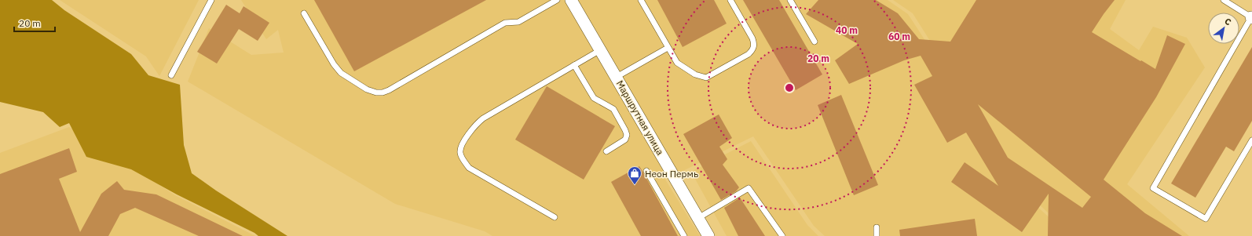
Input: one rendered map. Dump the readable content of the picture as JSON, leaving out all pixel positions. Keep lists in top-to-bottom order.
{
  "streets": {
    "street": ["Маршрутная улица"]
  },
  "places": {
    "shop": ["Неон Пермь"]
  },
  "scale_bar": "20 m",
  "north": "top right",
  "rings": ["40 m", "60 m", "20 m"]
}
